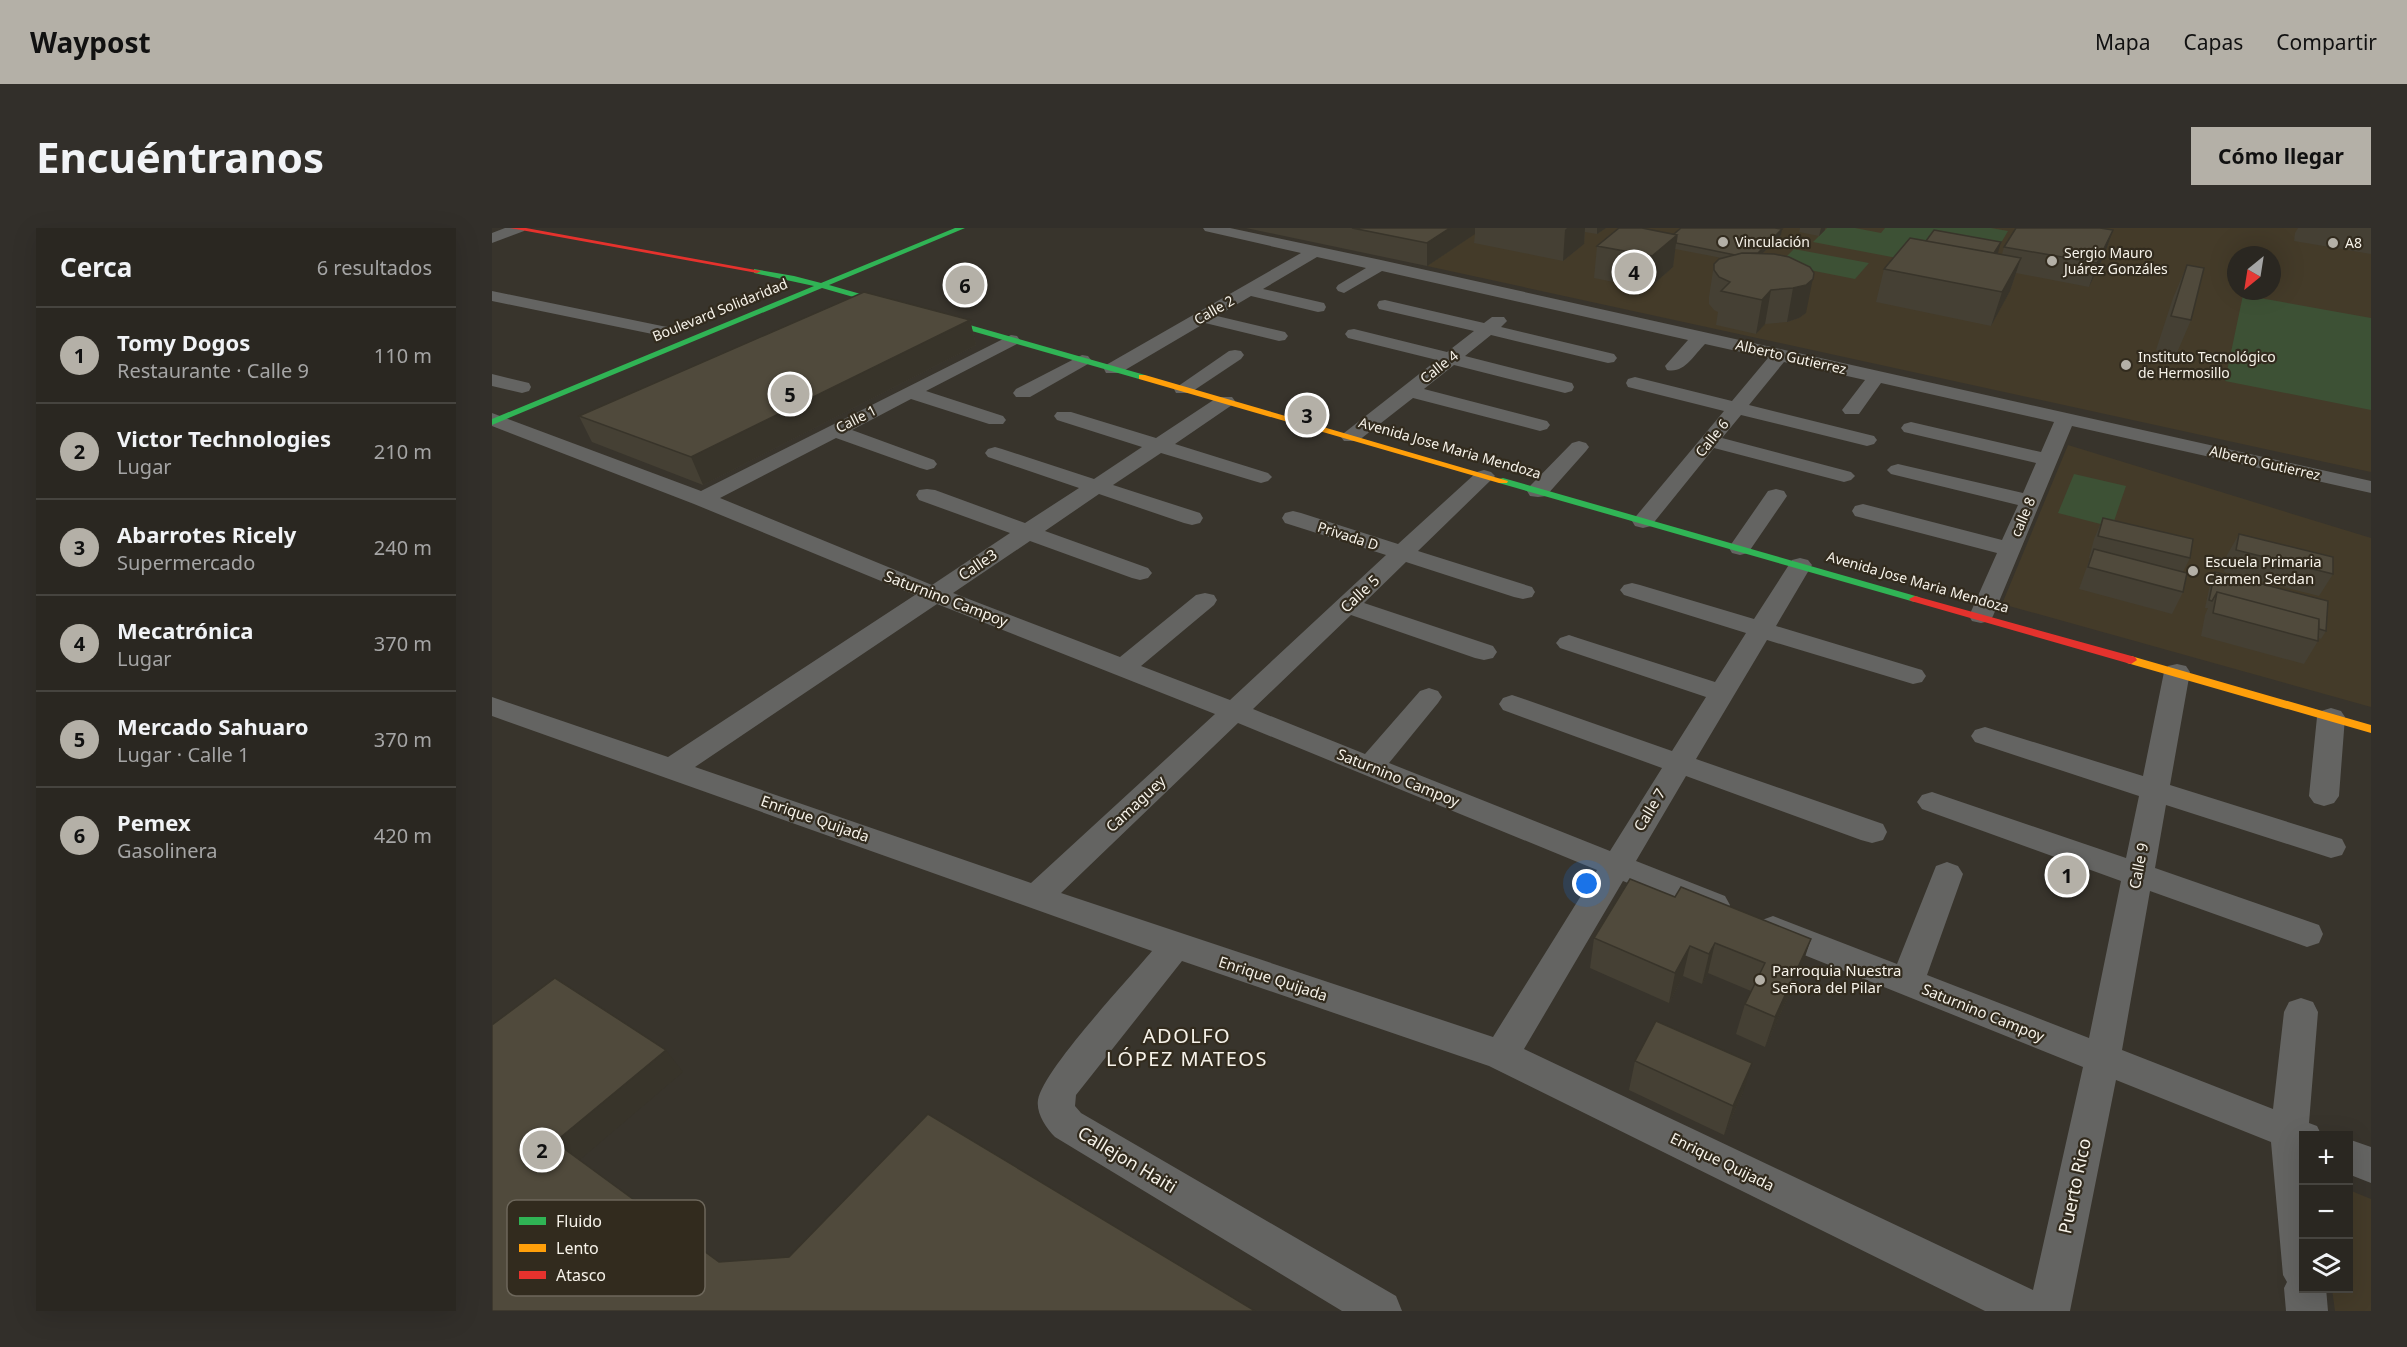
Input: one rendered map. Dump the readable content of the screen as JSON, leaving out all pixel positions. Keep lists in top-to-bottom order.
{
  "streets": {
    "street": [
      "Boulevard Solidaridad",
      "Calle 2",
      "Alberto Gutierrez",
      "Calle 4",
      "Calle 1",
      "Calle 6",
      "Avenida Jose Maria Mendoza",
      "calle 8",
      "Privada D",
      "Calle3",
      "Calle 5",
      "Saturnino Campoy",
      "Camaguey",
      "Calle 7",
      "Enrique Quijada",
      "Calle 9",
      "Callejon Haiti",
      "Puerto Rico"
    ]
  },
  "crossings": [
    ["Boulevard Solidaridad", "Avenida Jose Maria Mendoza"],
    ["Boulevard Solidaridad", "Saturnino Campoy"],
    ["Calle 2", "Alberto Gutierrez"],
    ["Calle 2", "Avenida Jose Maria Mendoza"],
    ["Alberto Gutierrez", "Calle 4"],
    ["Alberto Gutierrez", "Calle 6"],
    ["Alberto Gutierrez", "calle 8"],
    ["Calle 4", "Avenida Jose Maria Mendoza"],
    ["Calle 1", "Avenida Jose Maria Mendoza"],
    ["Calle 1", "Saturnino Campoy"],
    ["Calle 6", "Avenida Jose Maria Mendoza"],
    ["Avenida Jose Maria Mendoza", "calle 8"],
    ["Avenida Jose Maria Mendoza", "Calle3"],
    ["Avenida Jose Maria Mendoza", "Calle 5"],
    ["Avenida Jose Maria Mendoza", "Calle 7"],
    ["Avenida Jose Maria Mendoza", "Calle 9"],
    ["Privada D", "Calle 5"],
    ["Calle3", "Saturnino Campoy"],
    ["Calle3", "Enrique Quijada"],
    ["Calle 5", "Saturnino Campoy"],
    ["Calle 5", "Camaguey"],
    ["Saturnino Campoy", "Camaguey"],
    ["Saturnino Campoy", "Calle 7"],
    ["Saturnino Campoy", "Calle 9"],
    ["Saturnino Campoy", "Puerto Rico"],
    ["Camaguey", "Enrique Quijada"],
    ["Calle 7", "Enrique Quijada"],
    ["Enrique Quijada", "Callejon Haiti"],
    ["Calle 9", "Puerto Rico"]
  ],
  "districts": ["ADOLFO LÓPEZ MATEOS"],
  "places": [
    "Vinculación",
    "A8",
    "Sergio Mauro Juárez Gonzáles",
    "Instituto Tecnológico de Hermosillo",
    "Escuela Primaria Carmen Serdan",
    "Parroquia Nuestra Señora del Pilar"
  ],
  "legend": ["Fluido", "Lento", "Atasco"],
  "north": "bottom left",
  "page": {
    "header": "Waypost",
    "nav": ["Mapa", "Capas", "Compartir"],
    "buttons": "Cómo llegar",
    "title": "Encuéntranos",
    "heading": ["Cerca", "6 resultados"],
    "pins": [
      "4",
      "6",
      "5",
      "3",
      "1",
      "2"
    ],
    "list": [
      {
        "mark": "1",
        "name": "Tomy Dogos",
        "note": "Restaurante · Calle 9",
        "value": "110 m"
      },
      {
        "mark": "2",
        "name": "Victor Technologies",
        "note": "Lugar",
        "value": "210 m"
      },
      {
        "mark": "3",
        "name": "Abarrotes Ricely",
        "note": "Supermercado",
        "value": "240 m"
      },
      {
        "mark": "4",
        "name": "Mecatrónica",
        "note": "Lugar",
        "value": "370 m"
      },
      {
        "mark": "5",
        "name": "Mercado Sahuaro",
        "note": "Lugar · Calle 1",
        "value": "370 m"
      },
      {
        "mark": "6",
        "name": "Pemex",
        "note": "Gasolinera",
        "value": "420 m"
      }
    ],
    "map_buttons": ["+", "−"]
  }
}
